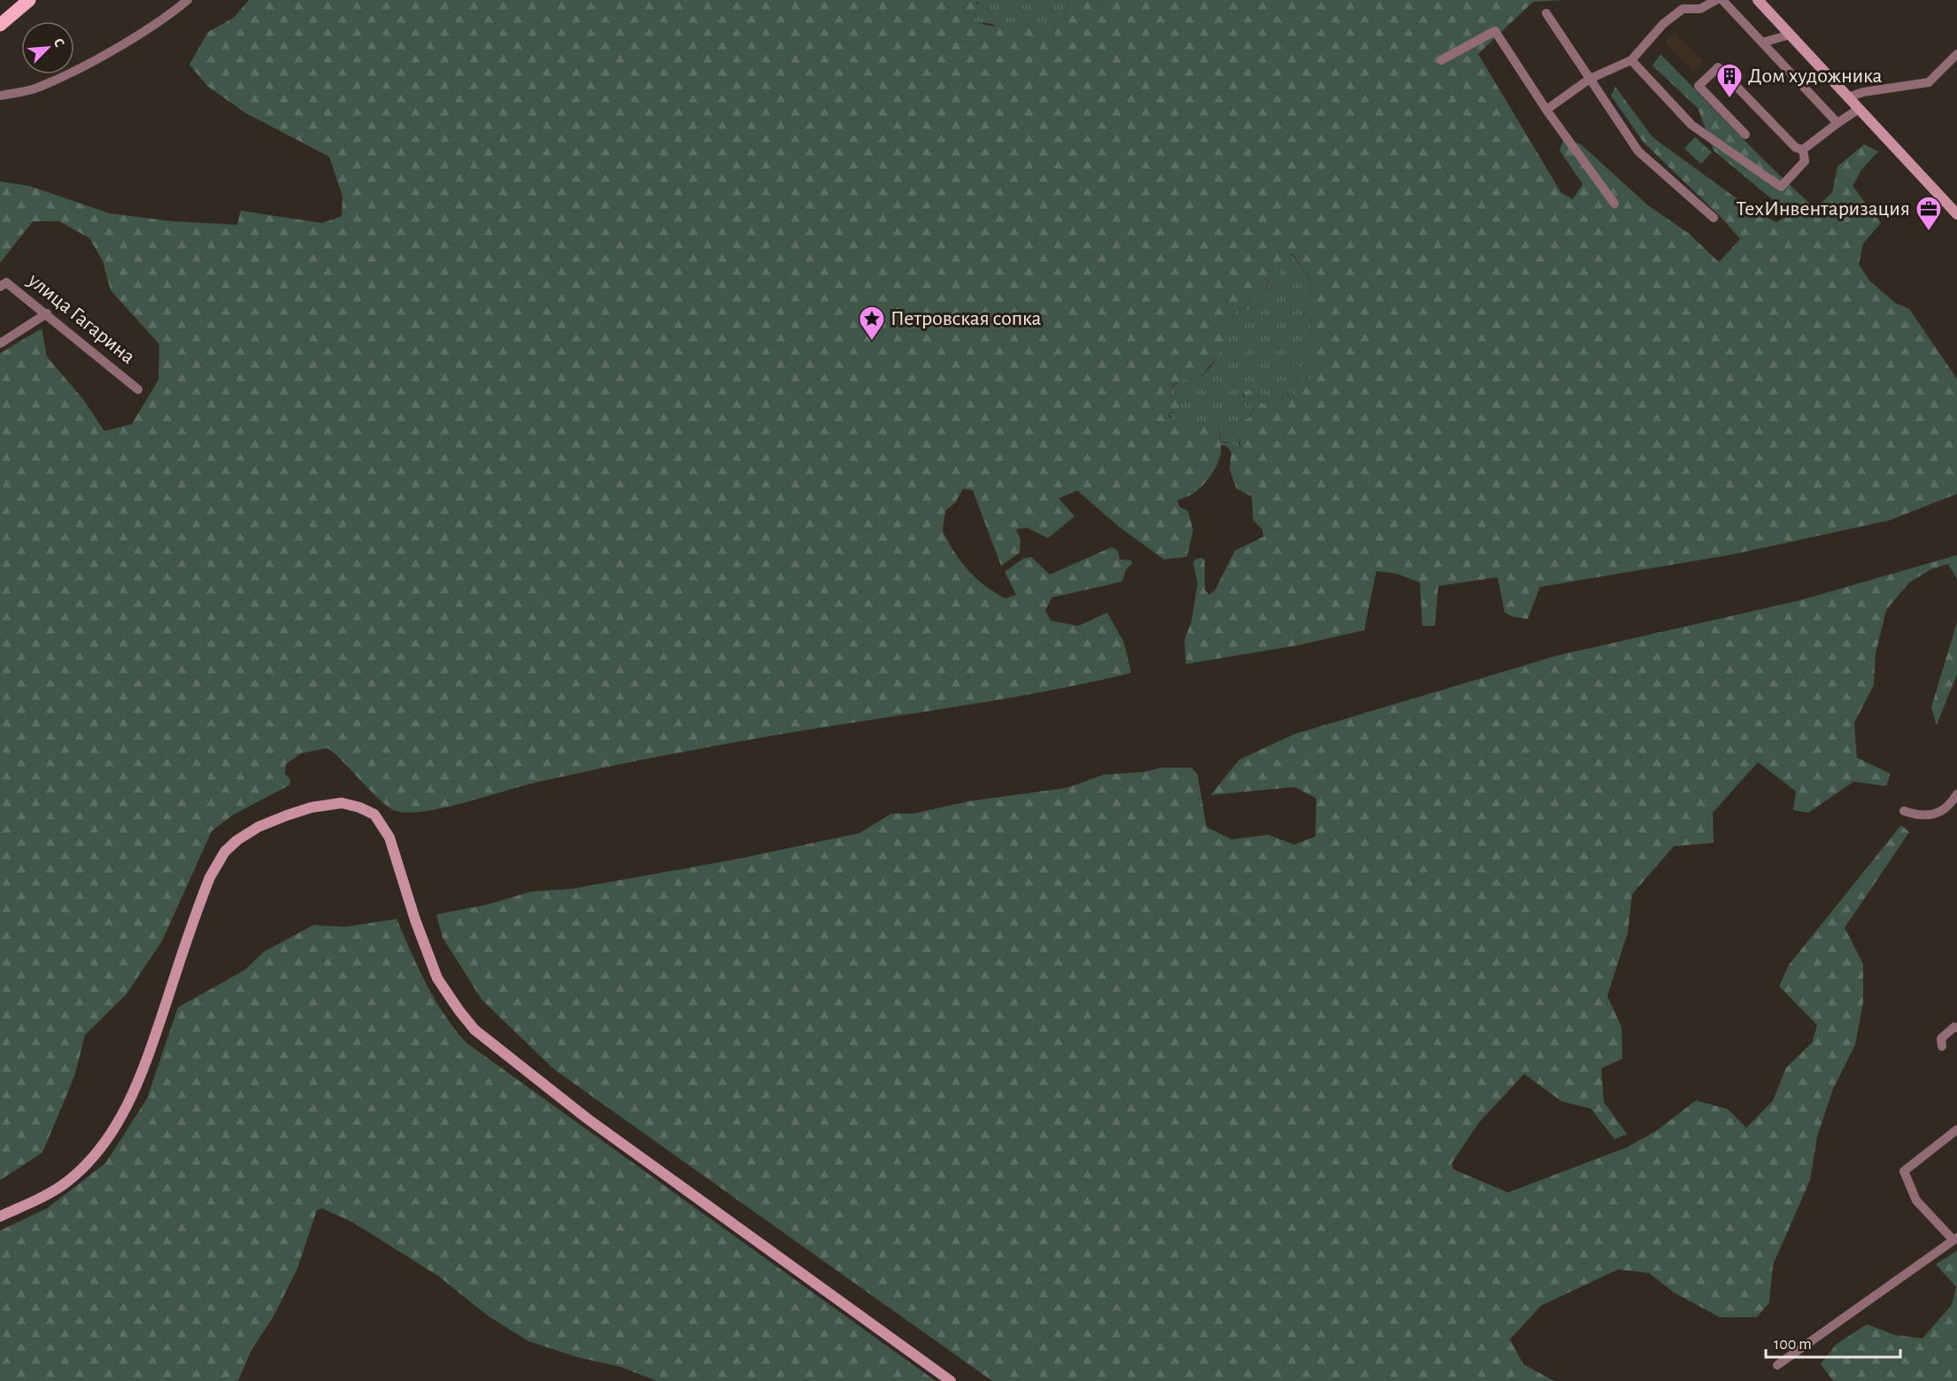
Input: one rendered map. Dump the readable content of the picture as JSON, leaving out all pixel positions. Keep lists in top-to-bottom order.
{
  "streets": {
    "street": ["улица Гагарина"]
  },
  "places": {
    "building": ["Дом художника"],
    "office": ["ТехИнвентаризация"],
    "place": ["Петровская сопка"]
  },
  "scale_bar": "100 m",
  "north": "top right"
}
